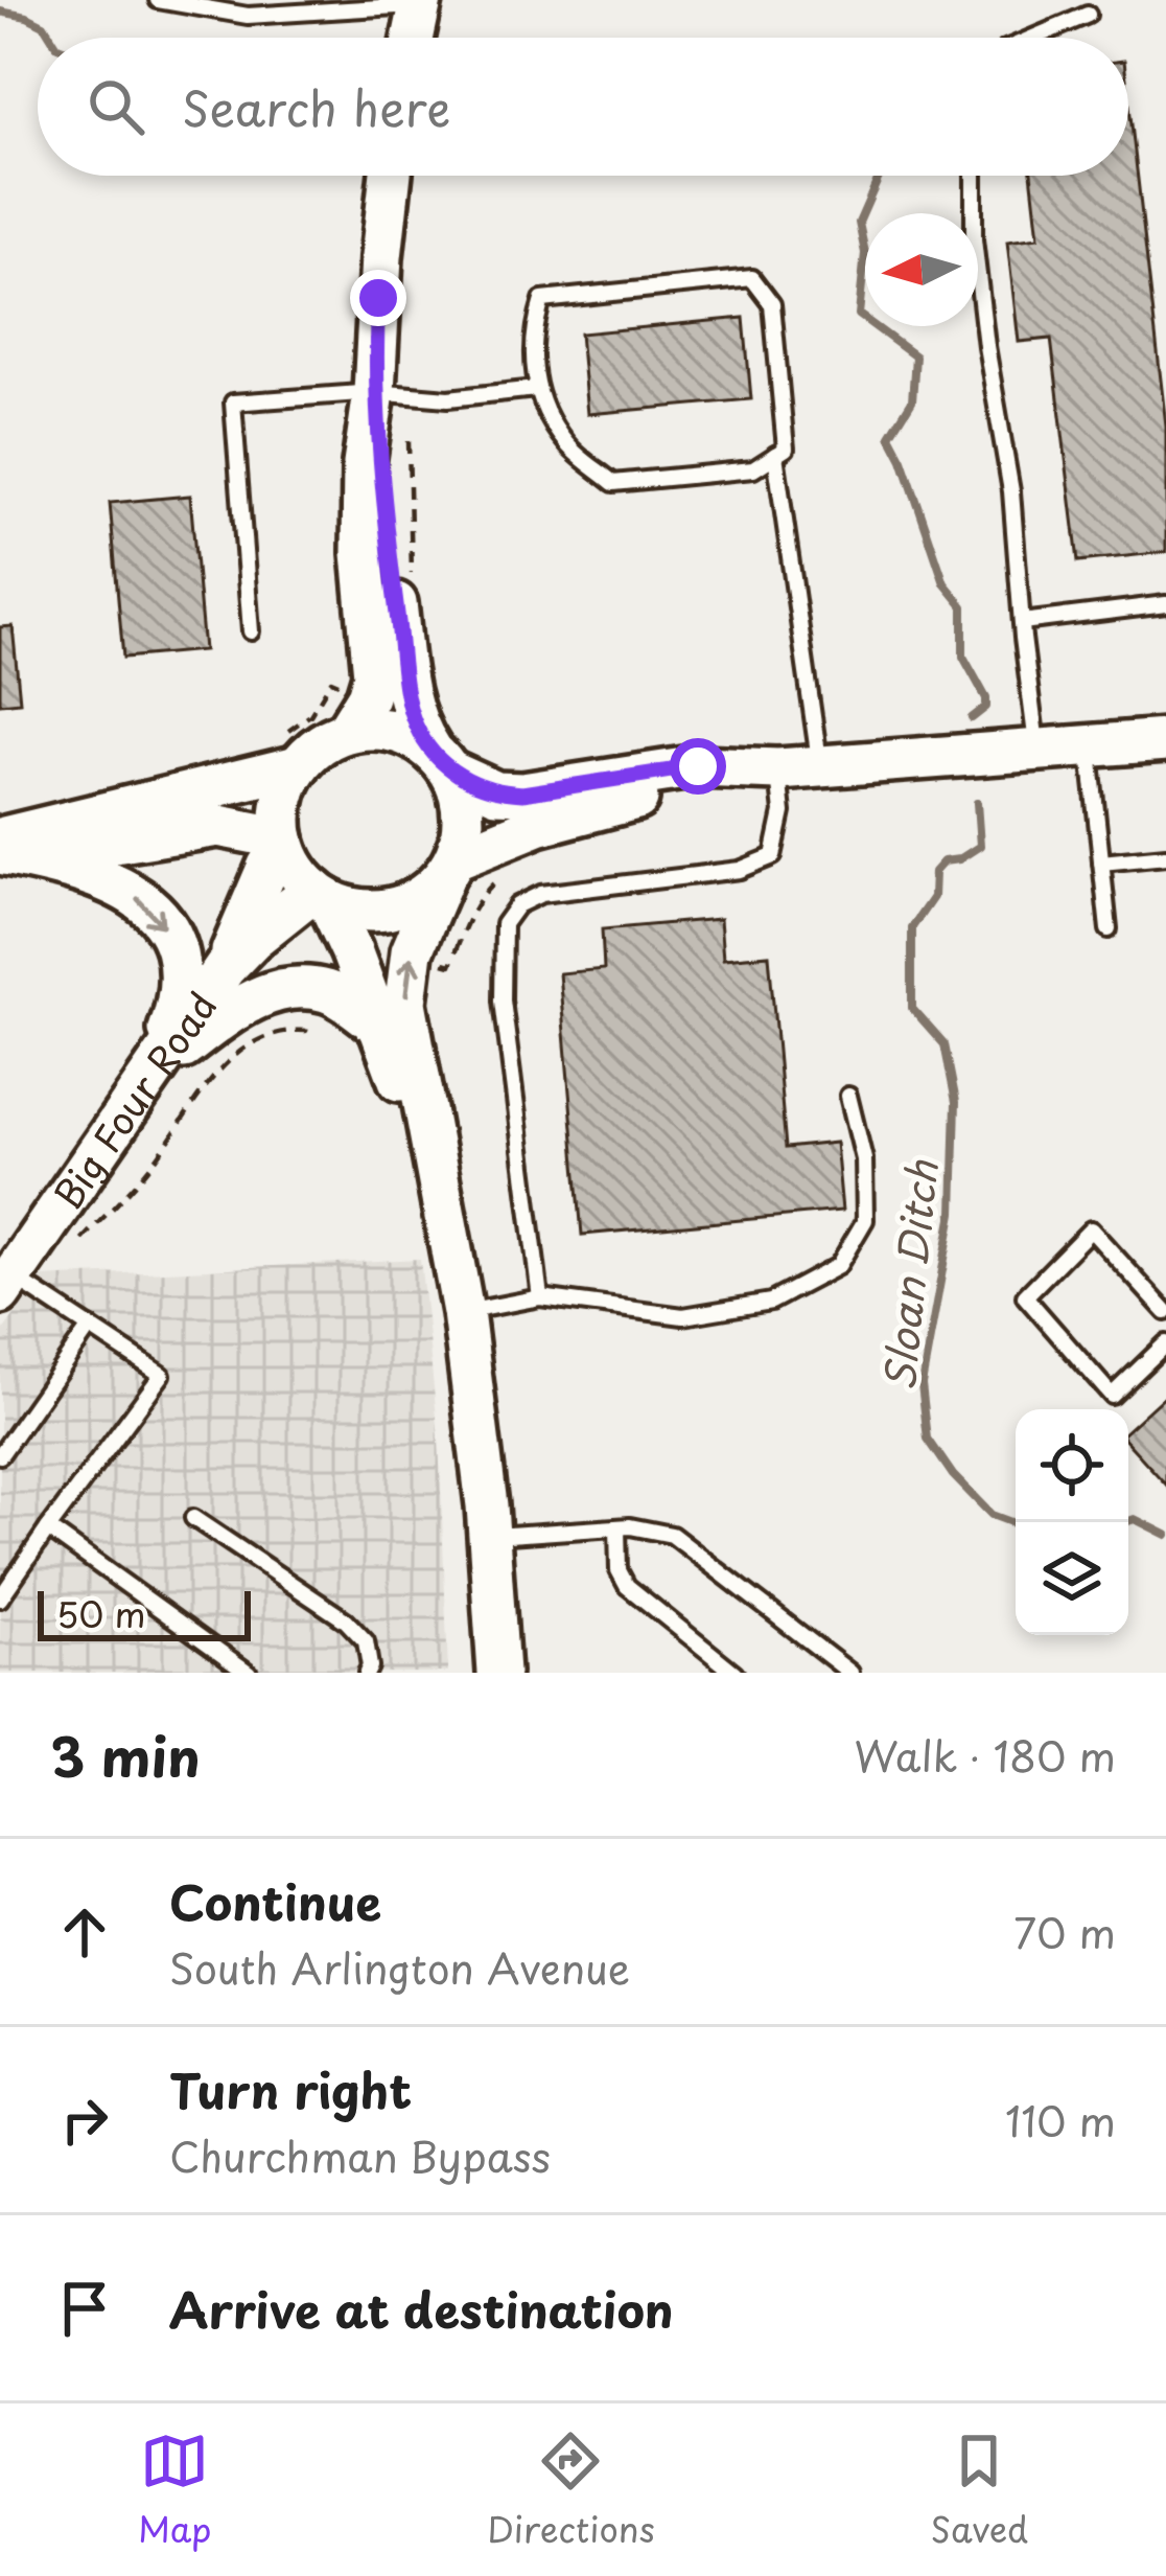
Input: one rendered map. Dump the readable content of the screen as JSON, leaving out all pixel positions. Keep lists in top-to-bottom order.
{
  "streets": {
    "street": ["Big Four Road"]
  },
  "water": ["Sloan Ditch"],
  "scale_bar": "50 m",
  "north": "left",
  "page": {
    "search": "Search here",
    "scale": "50 m",
    "heading": ["3 min", "Walk · 180 m"],
    "list": [
      ["Continue", "South Arlington Avenue", "70 m"],
      ["Turn right", "Churchman Bypass", "110 m"],
      "Arrive at destination"
    ],
    "nav": ["Map", "Directions", "Saved"]
  }
}
